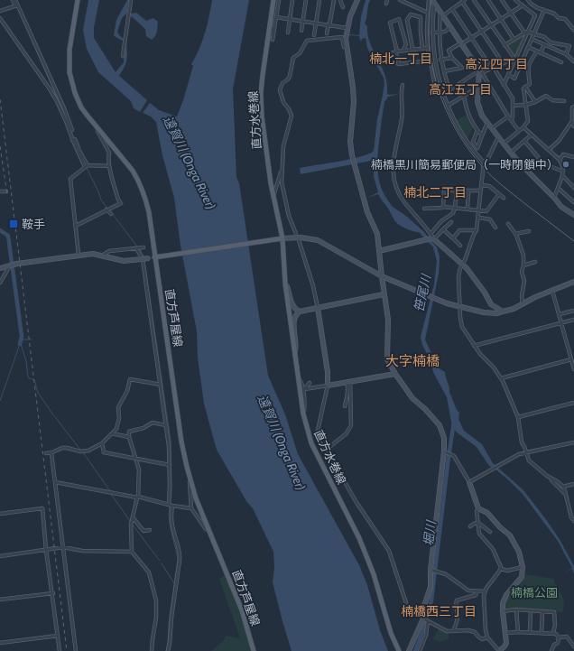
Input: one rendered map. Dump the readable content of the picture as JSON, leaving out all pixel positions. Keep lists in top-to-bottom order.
{
  "streets": {
    "main road": ["直方水巻線", "直方芦屋線"]
  },
  "districts": [
    "楠北一丁目",
    "高江四丁目",
    "高江五丁目",
    "楠北二丁目",
    "大字楠橋",
    "楠橋西三丁目"
  ],
  "water": ["遠賀川 (Onga River)", "笹尾川", "堀川"],
  "parks": ["楠橋公園"],
  "places": {
    "other": ["楠橋黒川簡易郵便局（一時閉鎖中）"],
    "transit": ["鞍手"]
  }
}
